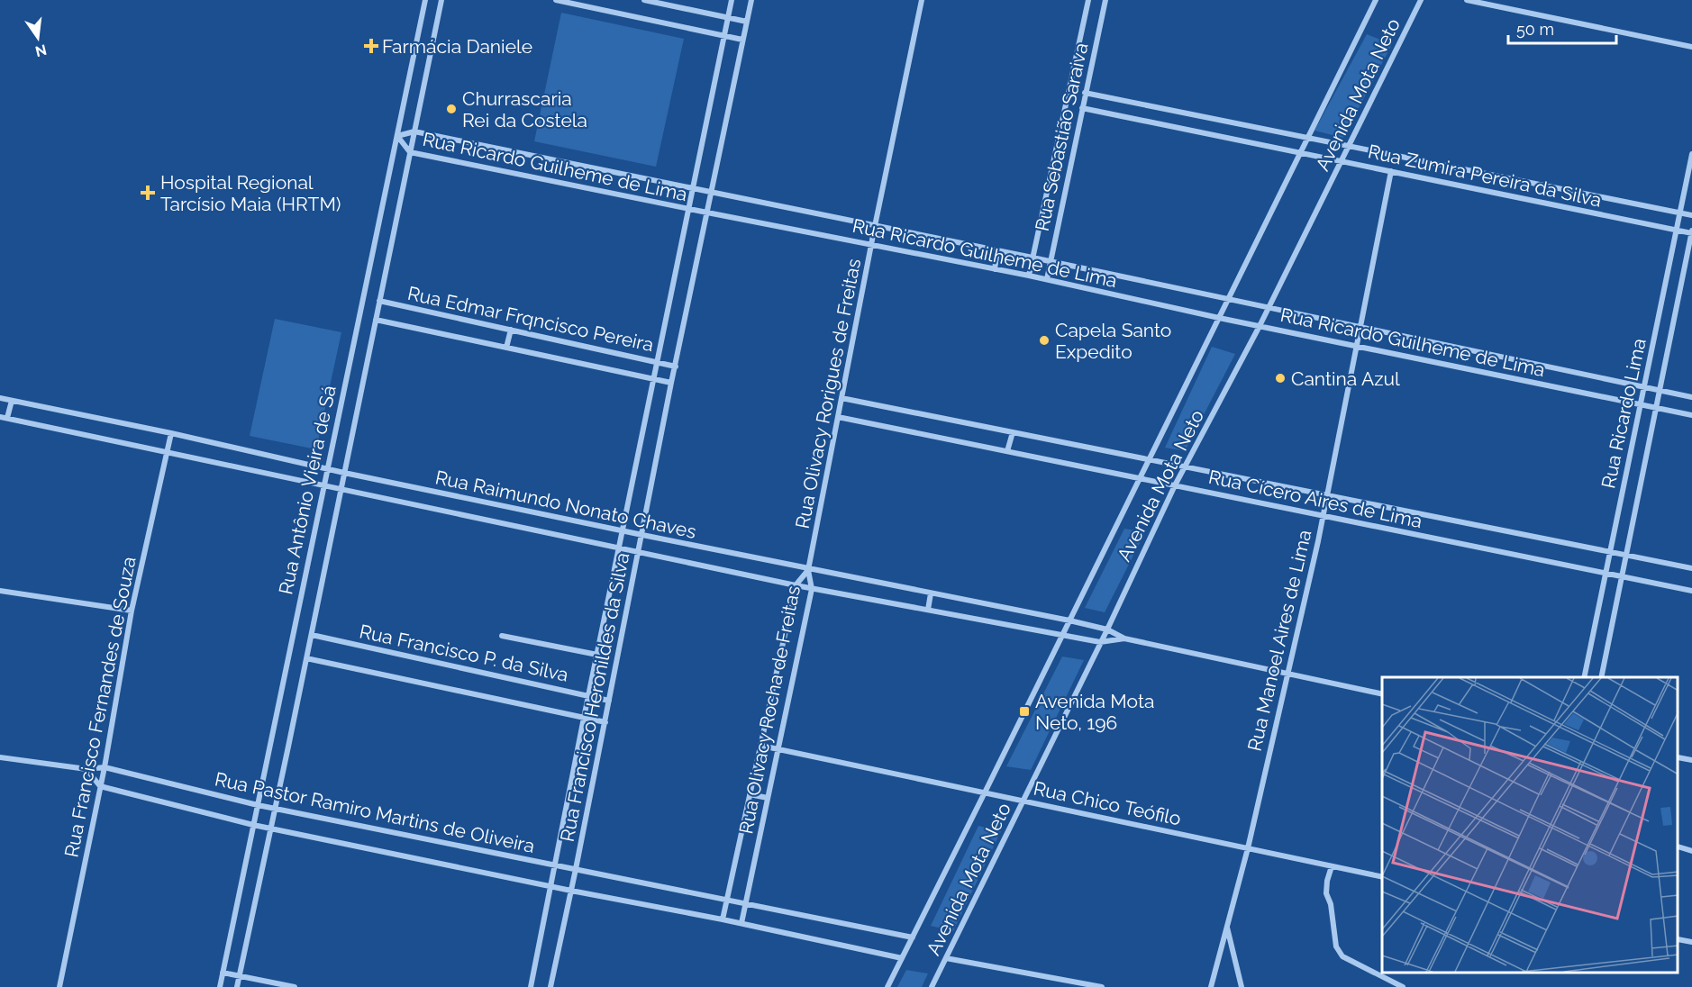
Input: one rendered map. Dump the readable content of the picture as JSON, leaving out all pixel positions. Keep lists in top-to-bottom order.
{
  "streets": {
    "street": [
      "Avenida Mota Neto",
      "Rua Sebastião Saraiva",
      "Rua Ricardo Guilheme de Lima",
      "Rua Zumira Pereira da Silva",
      "Rua Edmar Frqncisco Pereira",
      "Rua Olivacy Rorigues de Freitas",
      "Rua Ricardo Lima",
      "Rua Antônio Vieira de Sá",
      "Rua Cícero Aires de Lima",
      "Rua Raimundo Nonato Chaves",
      "Rua Manoel Aires de Lima",
      "Rua Francisco P. da Silva",
      "Rua Francisco Heronildes da Silva",
      "Rua Francisco Fernandes de Souza",
      "Rua Olivacy Rocha de Freitas",
      "Rua Chico Teófilo",
      "Rua Pastor Ramiro Martins de Oliveira"
    ]
  },
  "crossings": [
    ["Avenida Mota Neto", "Rua Ricardo Guilheme de Lima"],
    ["Avenida Mota Neto", "Rua Zumira Pereira da Silva"],
    ["Avenida Mota Neto", "Rua Cícero Aires de Lima"],
    ["Avenida Mota Neto", "Rua Raimundo Nonato Chaves"],
    ["Avenida Mota Neto", "Rua Chico Teófilo"],
    ["Avenida Mota Neto", "Rua Pastor Ramiro Martins de Oliveira"],
    ["Rua Sebastião Saraiva", "Rua Ricardo Guilheme de Lima"],
    ["Rua Sebastião Saraiva", "Rua Zumira Pereira da Silva"],
    ["Rua Ricardo Guilheme de Lima", "Rua Olivacy Rorigues de Freitas"],
    ["Rua Ricardo Guilheme de Lima", "Rua Ricardo Lima"],
    ["Rua Ricardo Guilheme de Lima", "Rua Antônio Vieira de Sá"],
    ["Rua Ricardo Guilheme de Lima", "Rua Manoel Aires de Lima"],
    ["Rua Ricardo Guilheme de Lima", "Rua Francisco Heronildes da Silva"],
    ["Rua Zumira Pereira da Silva", "Rua Ricardo Lima"],
    ["Rua Zumira Pereira da Silva", "Rua Manoel Aires de Lima"],
    ["Rua Edmar Frqncisco Pereira", "Rua Antônio Vieira de Sá"],
    ["Rua Edmar Frqncisco Pereira", "Rua Francisco Heronildes da Silva"],
    ["Rua Olivacy Rorigues de Freitas", "Rua Cícero Aires de Lima"],
    ["Rua Olivacy Rorigues de Freitas", "Rua Raimundo Nonato Chaves"],
    ["Rua Olivacy Rorigues de Freitas", "Rua Olivacy Rocha de Freitas"],
    ["Rua Ricardo Lima", "Rua Cícero Aires de Lima"],
    ["Rua Antônio Vieira de Sá", "Rua Raimundo Nonato Chaves"],
    ["Rua Antônio Vieira de Sá", "Rua Francisco P. da Silva"],
    ["Rua Antônio Vieira de Sá", "Rua Pastor Ramiro Martins de Oliveira"],
    ["Rua Cícero Aires de Lima", "Rua Manoel Aires de Lima"],
    ["Rua Raimundo Nonato Chaves", "Rua Manoel Aires de Lima"],
    ["Rua Raimundo Nonato Chaves", "Rua Francisco Heronildes da Silva"],
    ["Rua Raimundo Nonato Chaves", "Rua Francisco Fernandes de Souza"],
    ["Rua Raimundo Nonato Chaves", "Rua Olivacy Rocha de Freitas"],
    ["Rua Manoel Aires de Lima", "Rua Chico Teófilo"],
    ["Rua Francisco P. da Silva", "Rua Francisco Heronildes da Silva"],
    ["Rua Francisco Heronildes da Silva", "Rua Pastor Ramiro Martins de Oliveira"],
    ["Rua Francisco Fernandes de Souza", "Rua Pastor Ramiro Martins de Oliveira"],
    ["Rua Olivacy Rocha de Freitas", "Rua Chico Teófilo"],
    ["Rua Olivacy Rocha de Freitas", "Rua Pastor Ramiro Martins de Oliveira"]
  ],
  "places": {
    "health": ["Farmácia Daniele", "Hospital Regional Tarcísio Maia (HRTM)"],
    "other": ["Churrascaria Rei da Costela", "Capela Santo Expedito", "Cantina Azul"],
    "transit": ["Avenida Mota Neto, 196"]
  },
  "scale_bar": "50 m",
  "north": "bottom"
}
